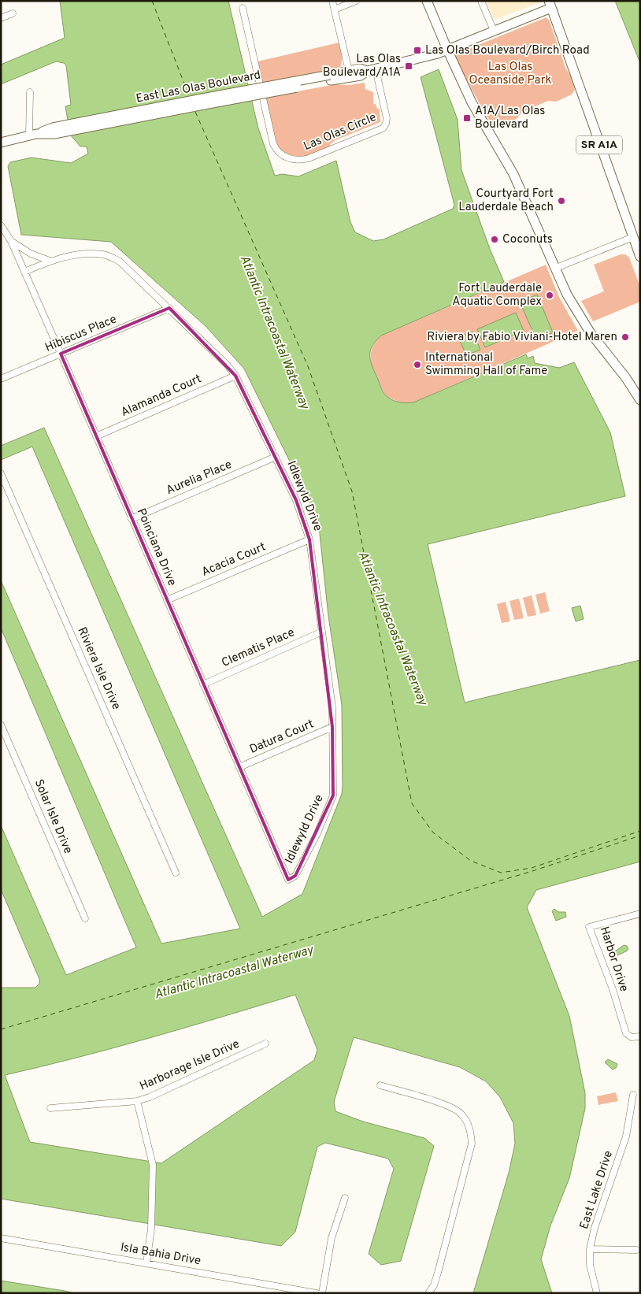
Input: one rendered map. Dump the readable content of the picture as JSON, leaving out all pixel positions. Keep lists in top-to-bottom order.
{
  "streets": {
    "main road": ["East Las Olas Boulevard", "SR A1A"],
    "street": [
      "Las Olas Circle",
      "Hibiscus Place",
      "Alamanda Court",
      "Aurelia Place",
      "Idlewyld Drive",
      "Poinciana Drive",
      "Acacia Court",
      "Clematis Place",
      "Riviera Isle Drive",
      "Datura Court",
      "Solar Isle Drive",
      "Harbor Drive",
      "Harborage Isle Drive",
      "East Lake Drive",
      "Isla Bahia Drive"
    ]
  },
  "crossings": [
    ["East Las Olas Boulevard", "Las Olas Circle"],
    ["East Las Olas Boulevard", "SR A1A"],
    ["Hibiscus Place", "Idlewyld Drive"],
    ["Hibiscus Place", "Poinciana Drive"],
    ["Alamanda Court", "Idlewyld Drive"],
    ["Alamanda Court", "Poinciana Drive"],
    ["Aurelia Place", "Idlewyld Drive"],
    ["Aurelia Place", "Poinciana Drive"],
    ["Idlewyld Drive", "Poinciana Drive"],
    ["Idlewyld Drive", "Acacia Court"],
    ["Idlewyld Drive", "Clematis Place"],
    ["Idlewyld Drive", "Datura Court"],
    ["Poinciana Drive", "Acacia Court"],
    ["Poinciana Drive", "Clematis Place"],
    ["Poinciana Drive", "Datura Court"]
  ],
  "water": ["Atlantic Intracoastal Waterway"],
  "parks": ["Las Olas Oceanside Park"],
  "places": {
    "transit": ["Las Olas Boulevard/Birch Road", "Las Olas Boulevard/A1A", "A1A/Las Olas Boulevard"],
    "other": [
      "Courtyard Fort Lauderdale Beach",
      "Coconuts",
      "Fort Lauderdale Aquatic Complex",
      "Riviera by Fabio Viviani-Hotel Maren",
      "International Swimming Hall of Fame"
    ]
  }
}
